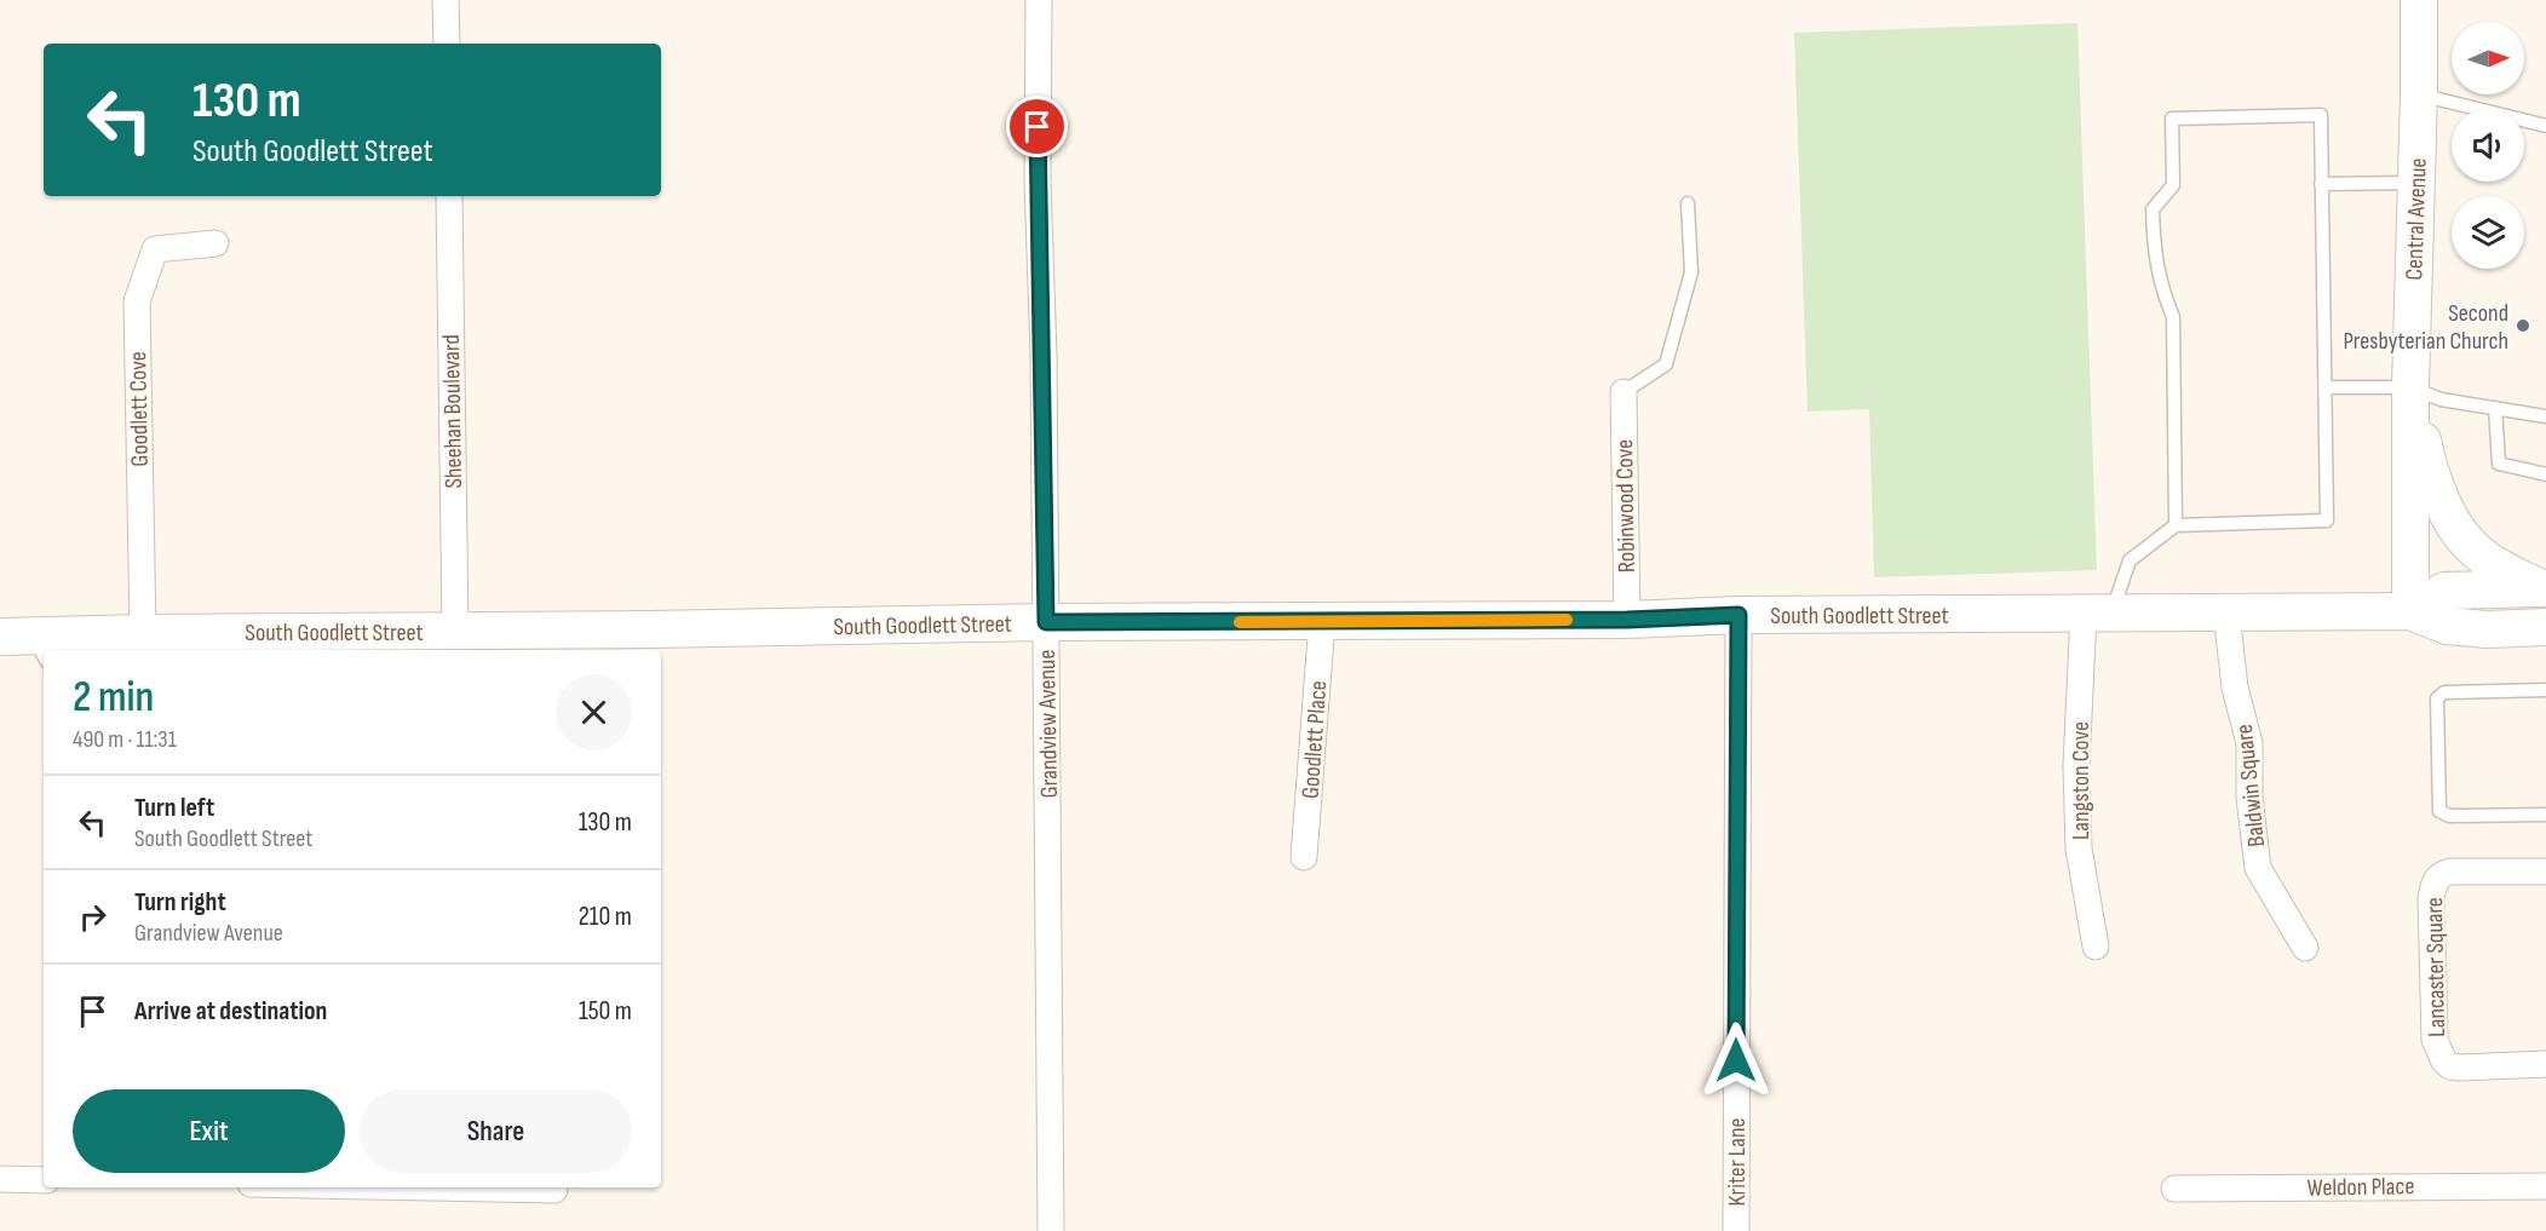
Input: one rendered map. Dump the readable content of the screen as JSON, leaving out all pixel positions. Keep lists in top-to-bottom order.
{
  "streets": {
    "main road": ["Central Avenue", "South Goodlett Street"],
    "street": [
      "Goodlett Cove",
      "Sheehan Boulevard",
      "Robinwood Cove",
      "Grandview Avenue",
      "Goodlett Place",
      "Langston Cove",
      "Baldwin Square",
      "Lancaster Square",
      "Kriter Lane",
      "Weldon Place"
    ]
  },
  "crossings": [
    ["Central Avenue", "South Goodlett Street"],
    ["Goodlett Cove", "South Goodlett Street"],
    ["Sheehan Boulevard", "South Goodlett Street"],
    ["Robinwood Cove", "South Goodlett Street"],
    ["South Goodlett Street", "Grandview Avenue"],
    ["South Goodlett Street", "Goodlett Place"],
    ["South Goodlett Street", "Langston Cove"],
    ["South Goodlett Street", "Baldwin Square"],
    ["South Goodlett Street", "Kriter Lane"]
  ],
  "places": ["Second Presbyterian Church"],
  "north": "right",
  "page": {
    "turn": ["130 m", "South Goodlett Street"],
    "heading": ["2 min", "490 m · 11:31"],
    "list": [
      {
        "name": "Turn left",
        "note": "South Goodlett Street",
        "value": "130 m"
      },
      {
        "name": "Turn right",
        "note": "Grandview Avenue",
        "value": "210 m"
      },
      {
        "name": "Arrive at destination",
        "value": "150 m"
      }
    ],
    "buttons": ["Exit", "Share"]
  }
}
